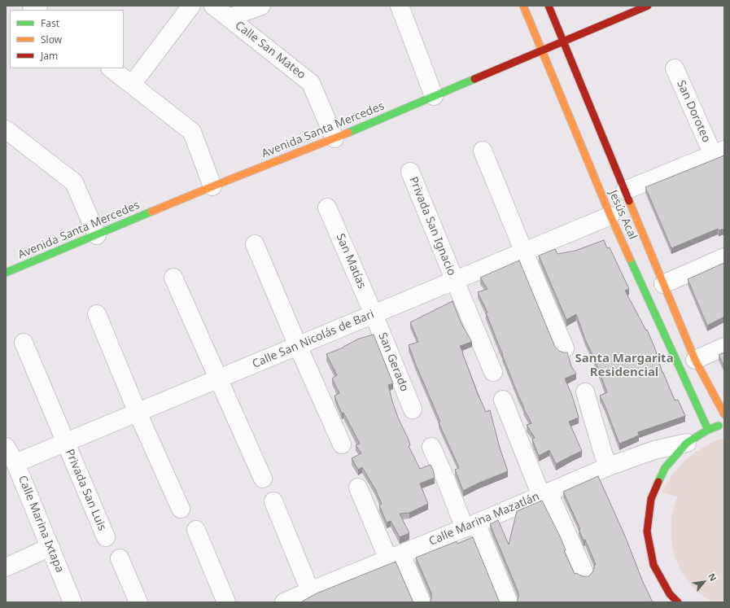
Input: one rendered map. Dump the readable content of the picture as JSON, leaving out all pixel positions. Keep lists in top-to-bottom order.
{
  "streets": {
    "street": [
      "Calle San Mateo",
      "San Doroteo",
      "Avenida Santa Mercedes",
      "Jesús Acal",
      "Privada San Ignacio",
      "San Matías",
      "Calle San Nicolás de Bari",
      "San Gerado",
      "Privada San Luis",
      "Calle Marina Mazatlán",
      "Calle Marina Ixtapa"
    ]
  },
  "crossings": [
    ["Calle San Mateo", "Avenida Santa Mercedes"],
    ["Avenida Santa Mercedes", "Jesús Acal"],
    ["Jesús Acal", "Calle San Nicolás de Bari"],
    ["Privada San Ignacio", "Calle San Nicolás de Bari"],
    ["San Matías", "Calle San Nicolás de Bari"],
    ["San Matías", "San Gerado"],
    ["Calle San Nicolás de Bari", "San Gerado"],
    ["Calle San Nicolás de Bari", "Privada San Luis"],
    ["Calle San Nicolás de Bari", "Calle Marina Ixtapa"]
  ],
  "districts": ["Santa Margarita Residencial"],
  "legend": ["Fast", "Slow", "Jam"],
  "north": "top right"
}
